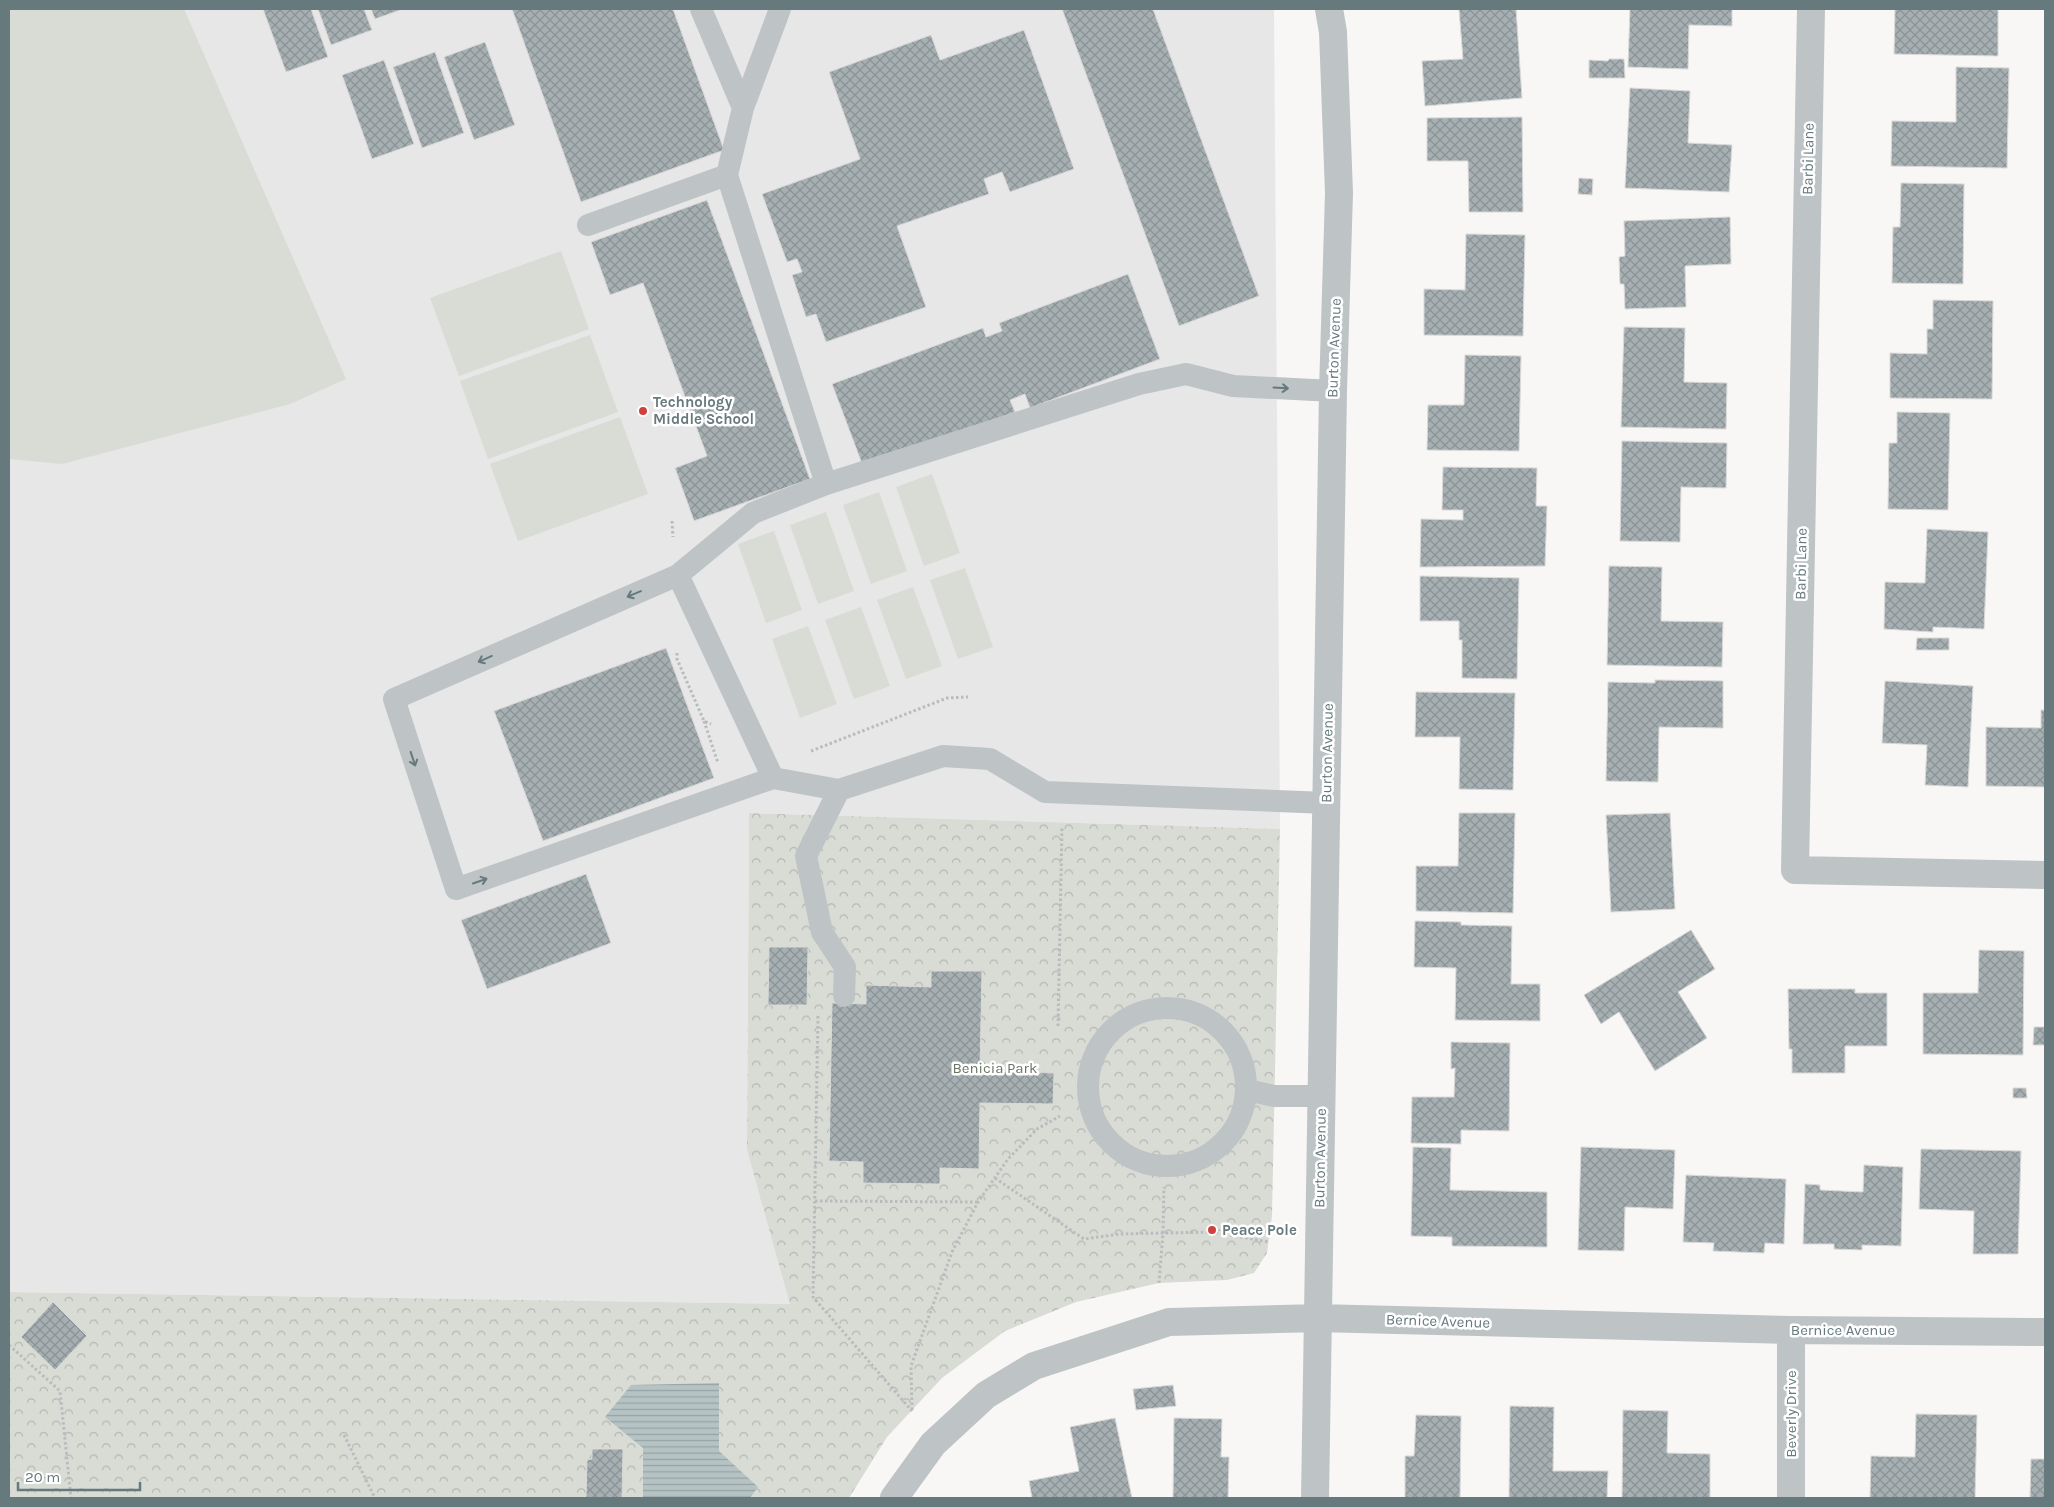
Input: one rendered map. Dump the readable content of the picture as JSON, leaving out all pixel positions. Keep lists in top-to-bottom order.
{
  "streets": {
    "street": [
      "Barbi Lane",
      "Burton Avenue",
      "Bernice Avenue",
      "Beverly Drive"
    ]
  },
  "crossings": [
    ["Burton Avenue", "Bernice Avenue"],
    ["Bernice Avenue", "Beverly Drive"]
  ],
  "parks": ["Benicia Park"],
  "places": ["Technology Middle School", "Peace Pole"],
  "scale_bar": "20 m"
}
